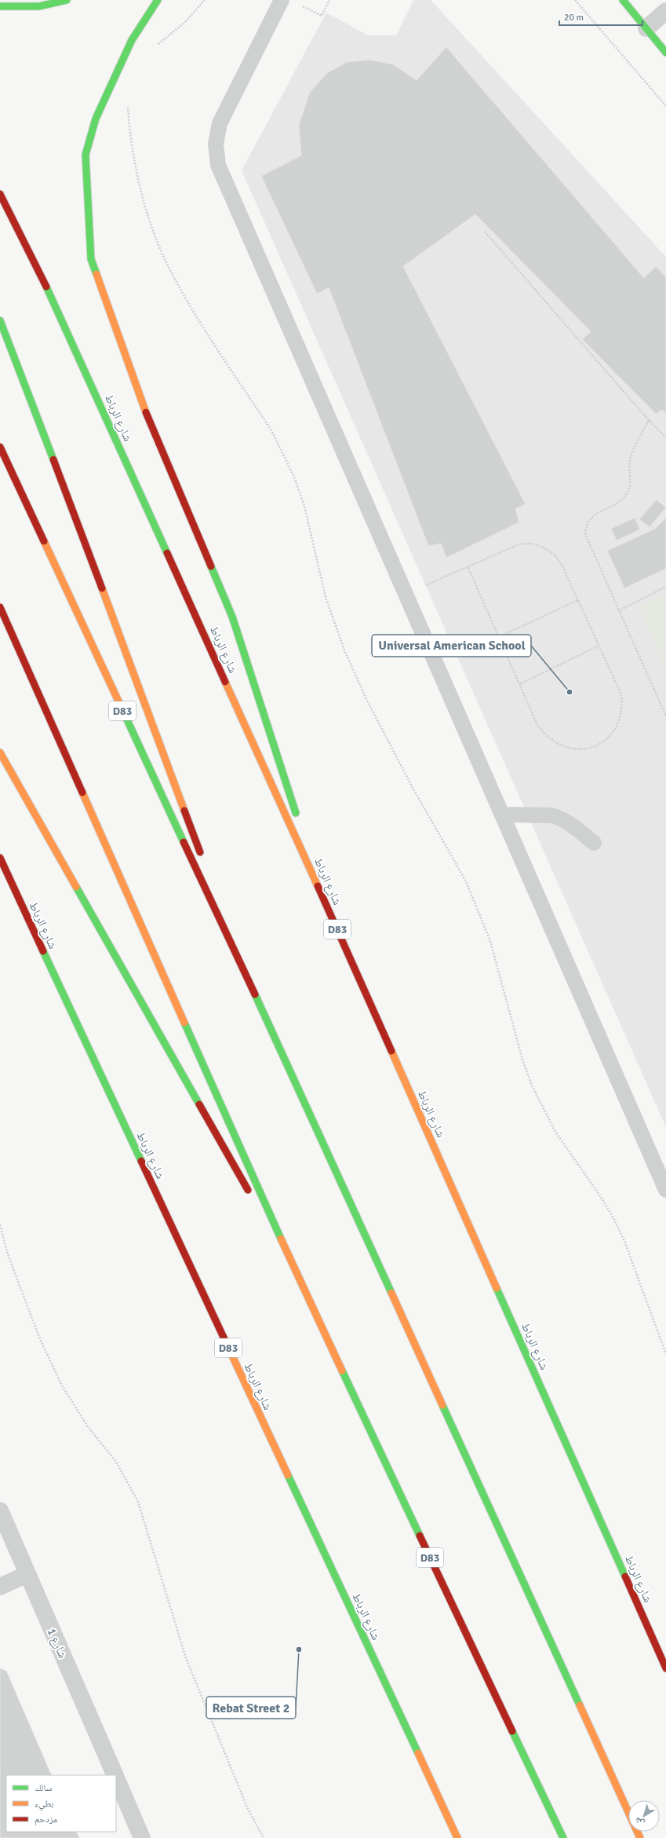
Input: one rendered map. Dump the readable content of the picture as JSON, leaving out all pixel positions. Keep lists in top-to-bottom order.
{
  "streets": {
    "main road": ["شارع الرباط", "D83"],
    "street": ["شارع 1"]
  },
  "places": ["Universal American School", "Rebat Street 2"],
  "legend": ["سالك", "بطيء", "مزدحم"],
  "scale_bar": "20 m",
  "north": "bottom left"
}
